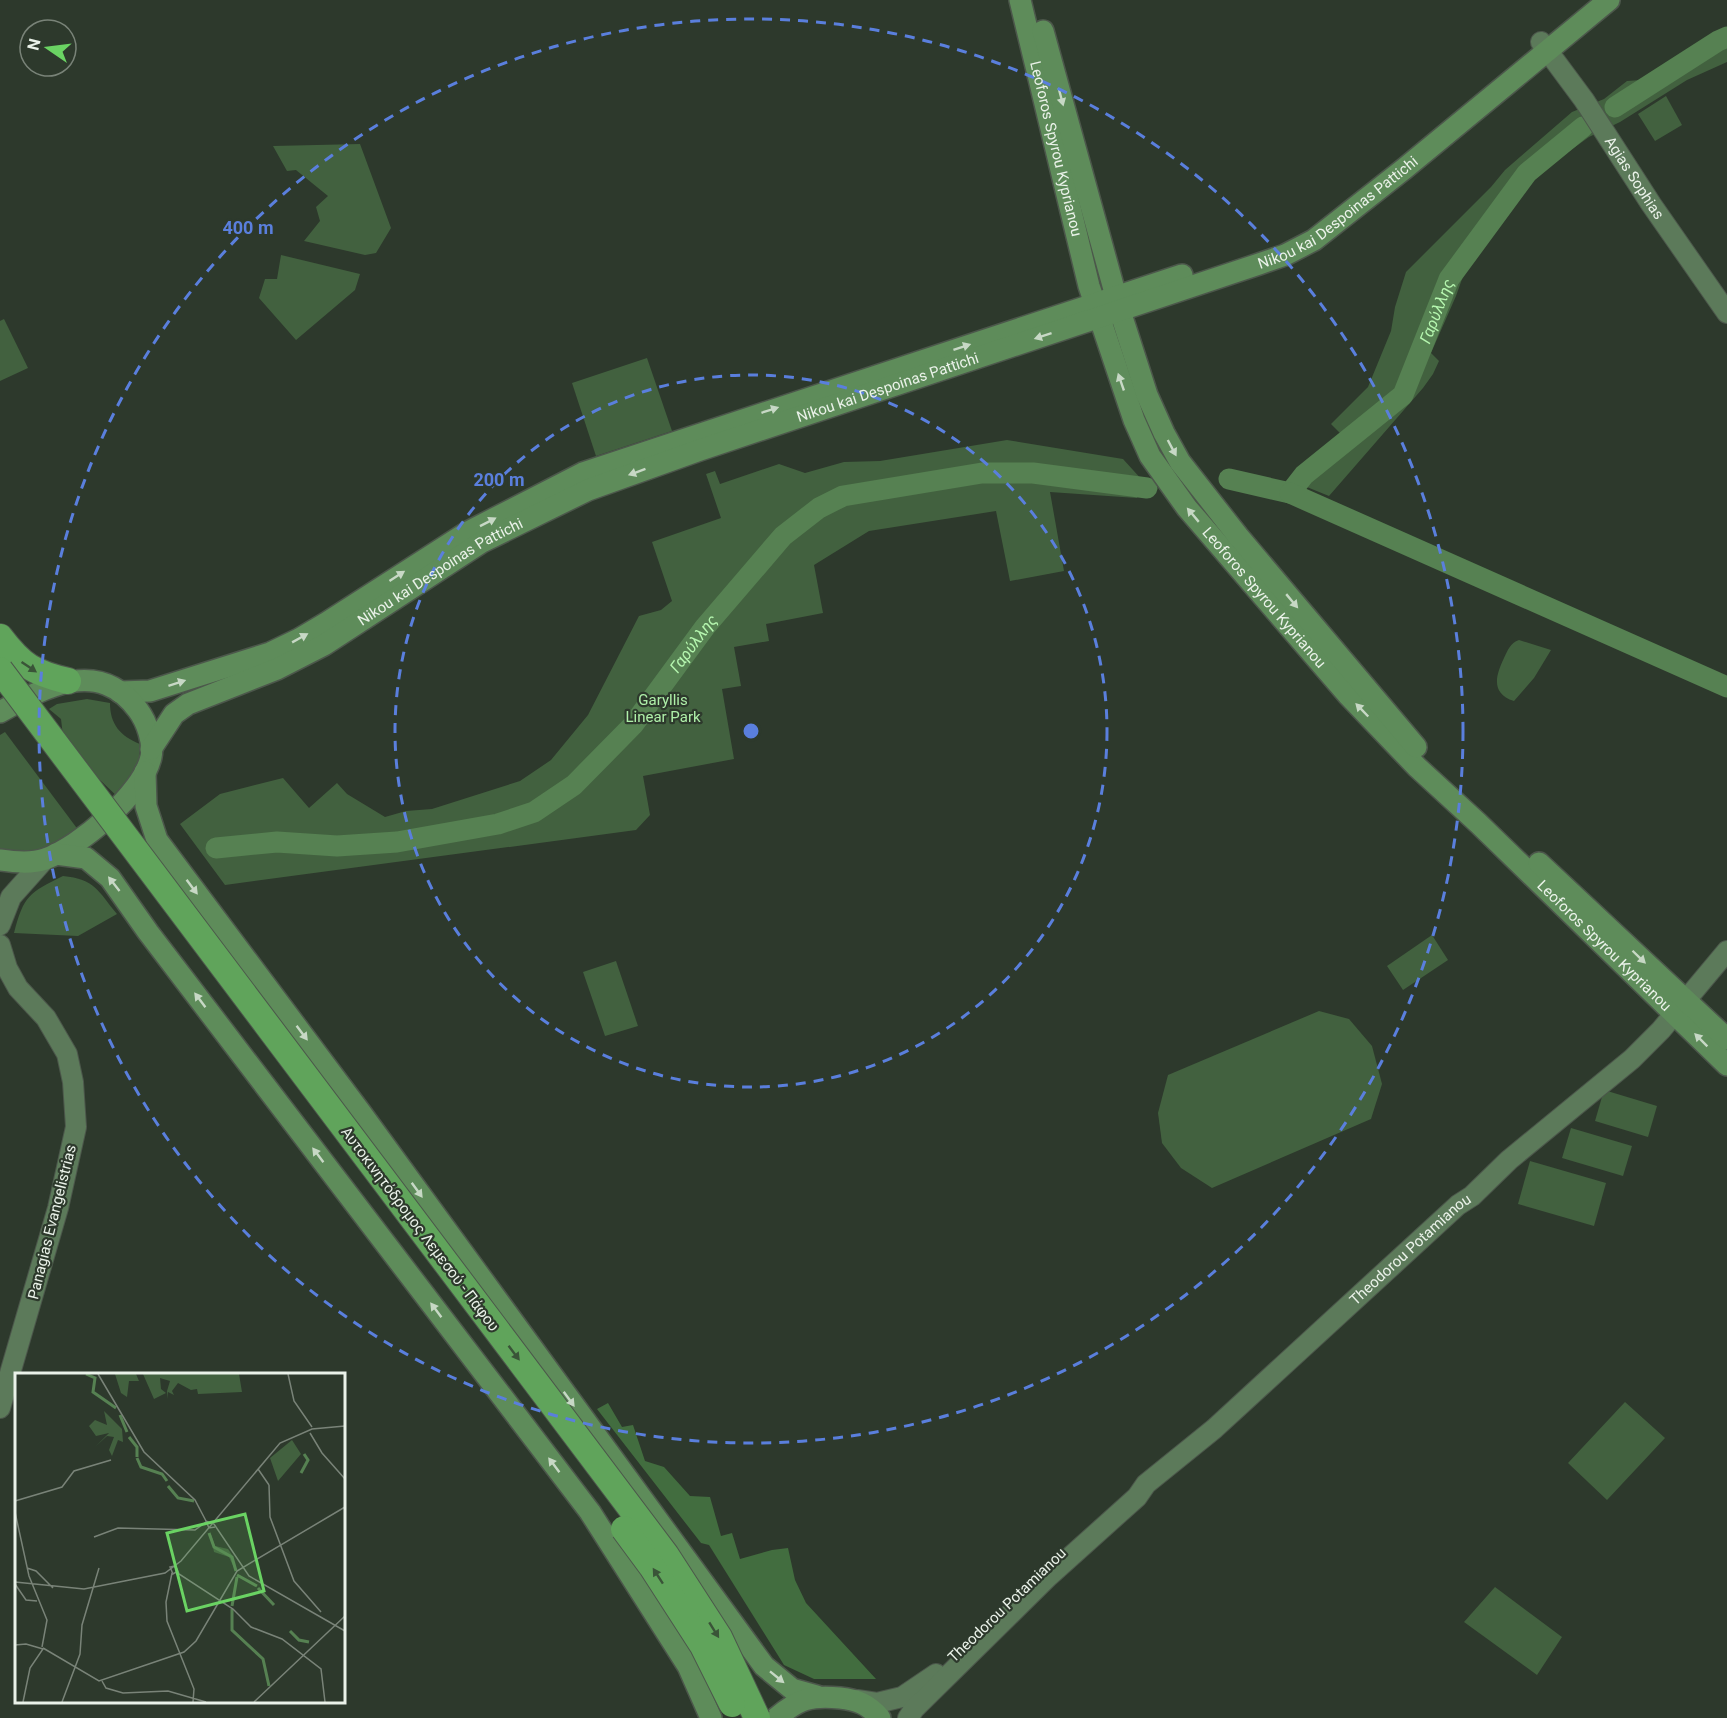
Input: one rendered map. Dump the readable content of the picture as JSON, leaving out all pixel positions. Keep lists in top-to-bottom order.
{
  "streets": {
    "highway": ["Αυτοκινητόδρομος Λεμεσού - Πάφου"],
    "main road": [
      "Leoforos Spyrou Kyprianou",
      "Agias Sophias",
      "Nikou kai Despoinas Pattichi",
      "Panagias Evangelistrias",
      "Theodorou Potamianou"
    ]
  },
  "crossings": [
    ["Leoforos Spyrou Kyprianou", "Nikou kai Despoinas Pattichi"],
    ["Leoforos Spyrou Kyprianou", "Theodorou Potamianou"],
    ["Agias Sophias", "Nikou kai Despoinas Pattichi"]
  ],
  "water": ["Γαρύλλης"],
  "parks": ["Garyllis Linear Park"],
  "north": "left",
  "rings": ["400 m", "200 m"]
}
